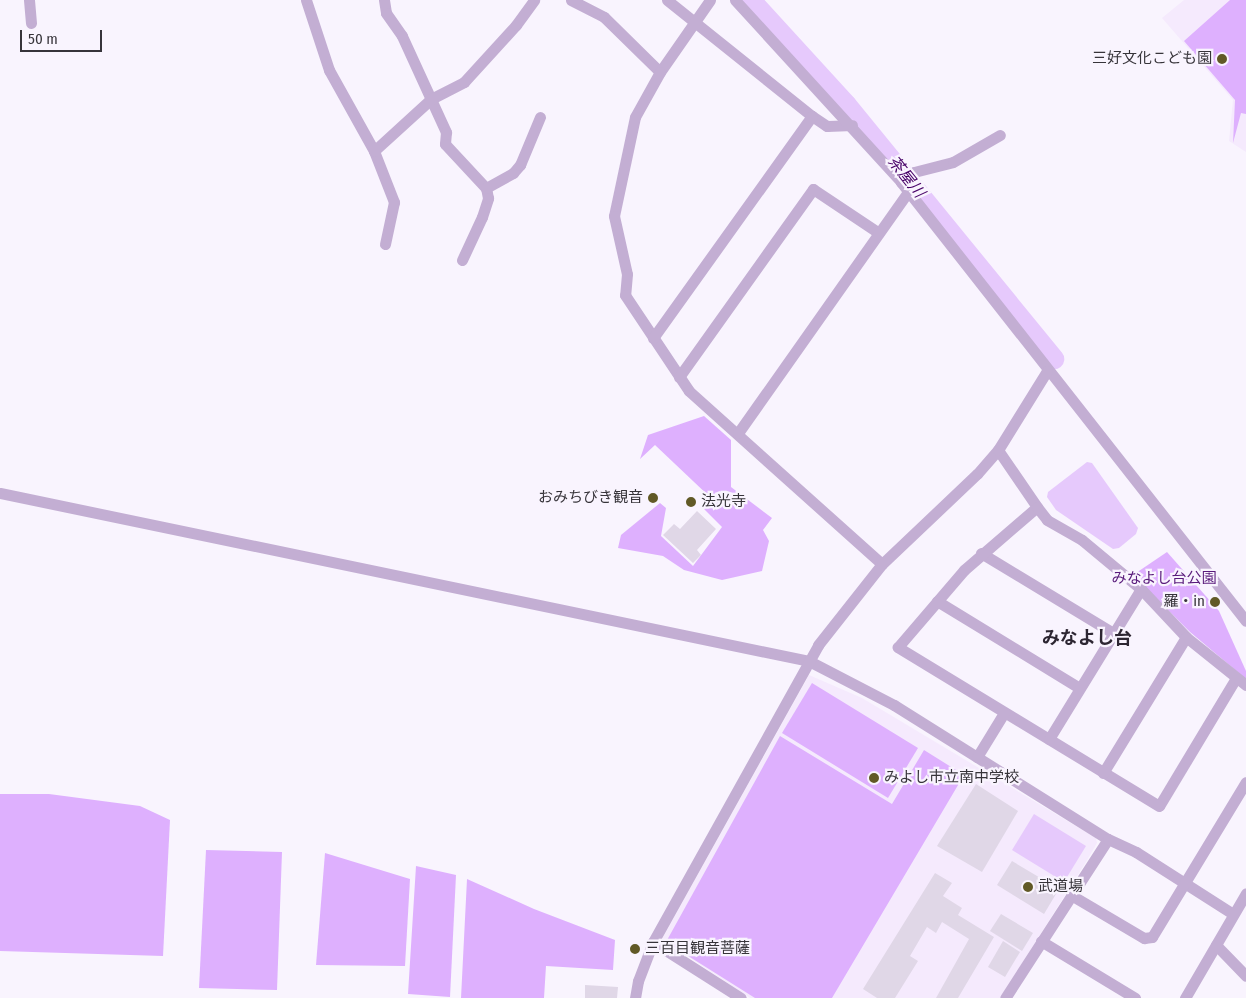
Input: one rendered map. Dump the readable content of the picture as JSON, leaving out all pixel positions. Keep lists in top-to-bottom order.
{
  "districts": ["みなよし台"],
  "water": ["茶屋川"],
  "parks": ["みなよし台公園"],
  "places": [
    "三好文化こども園",
    "おみちびき観音",
    "法光寺",
    "羅・in",
    "みよし市立南中学校",
    "武道場",
    "三百目観音菩薩"
  ],
  "scale_bar": "50 m"
}
